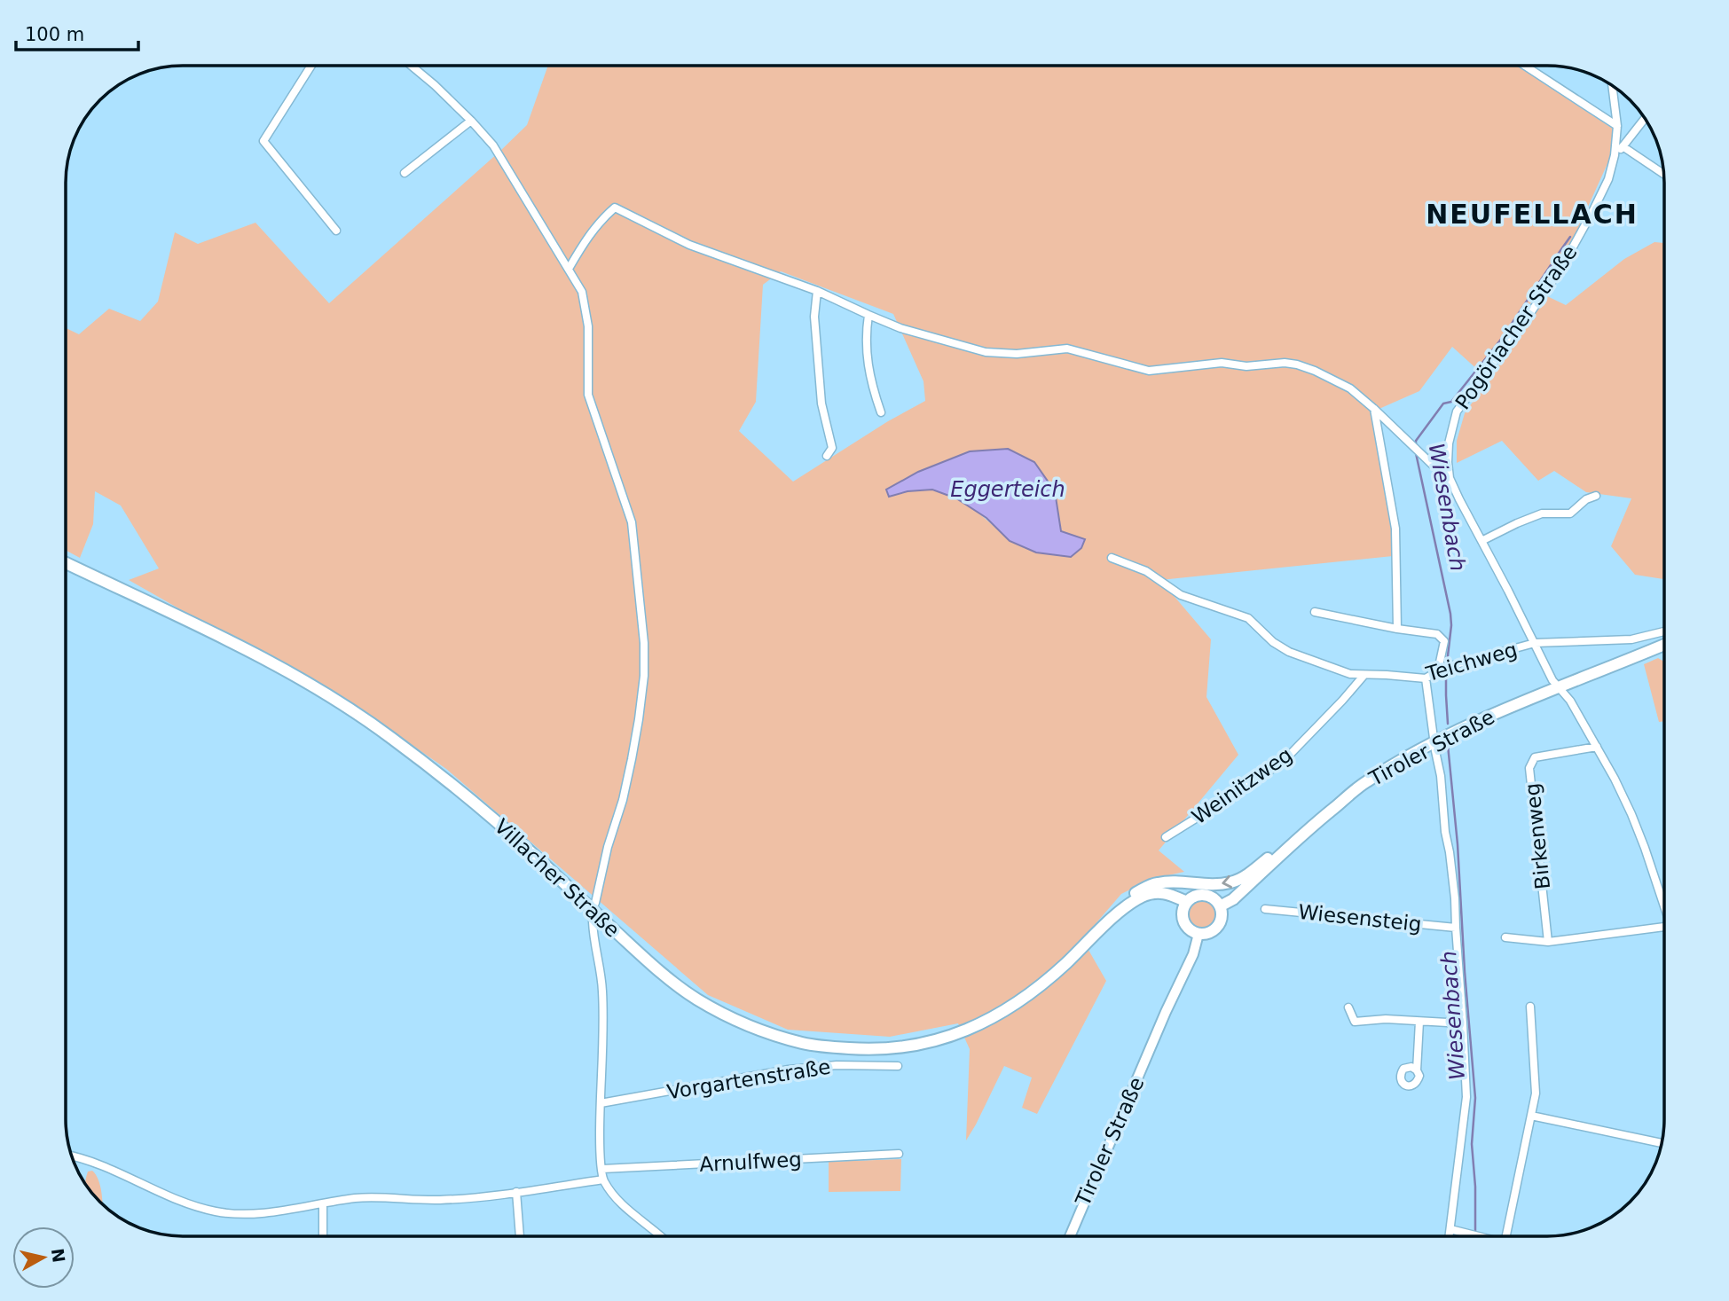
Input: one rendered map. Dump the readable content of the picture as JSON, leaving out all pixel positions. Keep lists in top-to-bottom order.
{
  "streets": {
    "main road": ["Tiroler Straße", "Villacher Straße"],
    "street": [
      "Pogöriacher Straße",
      "Teichweg",
      "Weinitzweg",
      "Birkenweg",
      "Wiesensteig",
      "Vorgartenstraße",
      "Arnulfweg"
    ]
  },
  "crossings": [
    ["Pogöriacher Straße", "Teichweg"],
    ["Pogöriacher Straße", "Tiroler Straße"],
    ["Pogöriacher Straße", "Birkenweg"],
    ["Teichweg", "Weinitzweg"]
  ],
  "districts": ["NEUFELLACH"],
  "water": ["Eggerteich", "Wiesenbach"],
  "scale_bar": "100 m",
  "north": "right"
}
